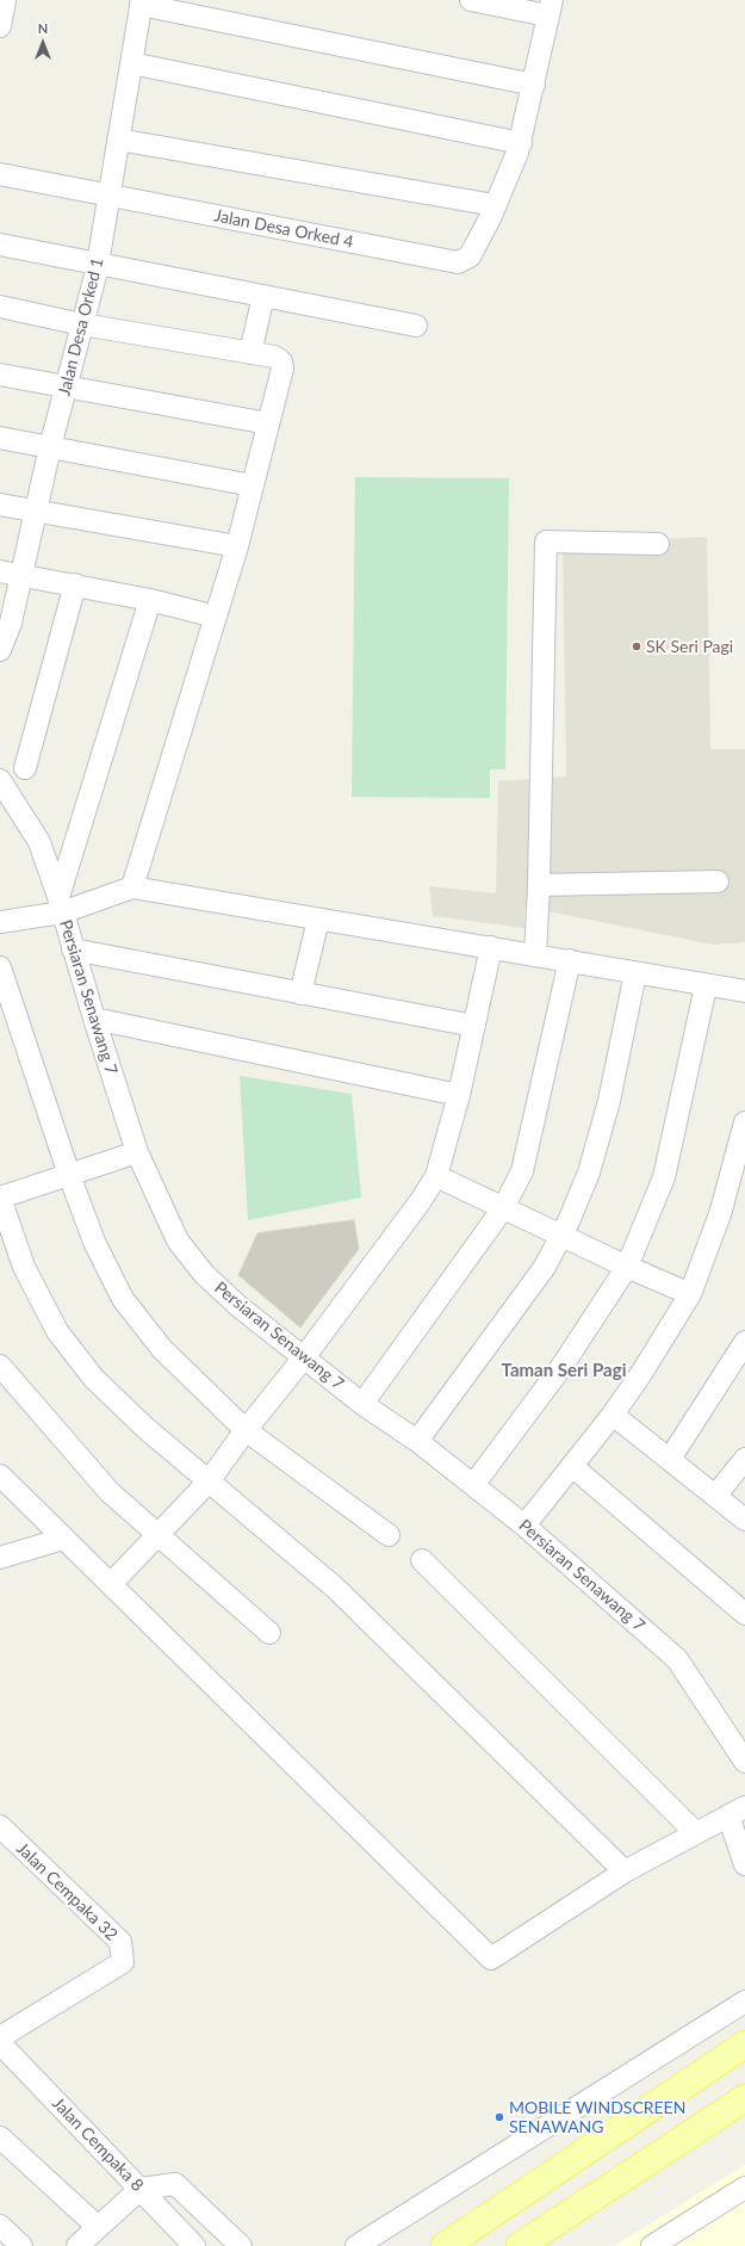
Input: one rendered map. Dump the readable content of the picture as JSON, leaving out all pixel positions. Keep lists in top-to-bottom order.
{
  "streets": {
    "street": [
      "Jalan Desa Orked 4",
      "Jalan Desa Orked 1",
      "Persiaran Senawang 7",
      "Jalan Cempaka 32",
      "Jalan Cempaka 8"
    ]
  },
  "crossings": [
    ["Jalan Desa Orked 4", "Jalan Desa Orked 1"],
    ["Jalan Cempaka 32", "Jalan Cempaka 8"]
  ],
  "districts": ["Taman Seri Pagi"],
  "places": ["SK Seri Pagi", "MOBILE WINDSCREEN SENAWANG"],
  "north": "top"
}
